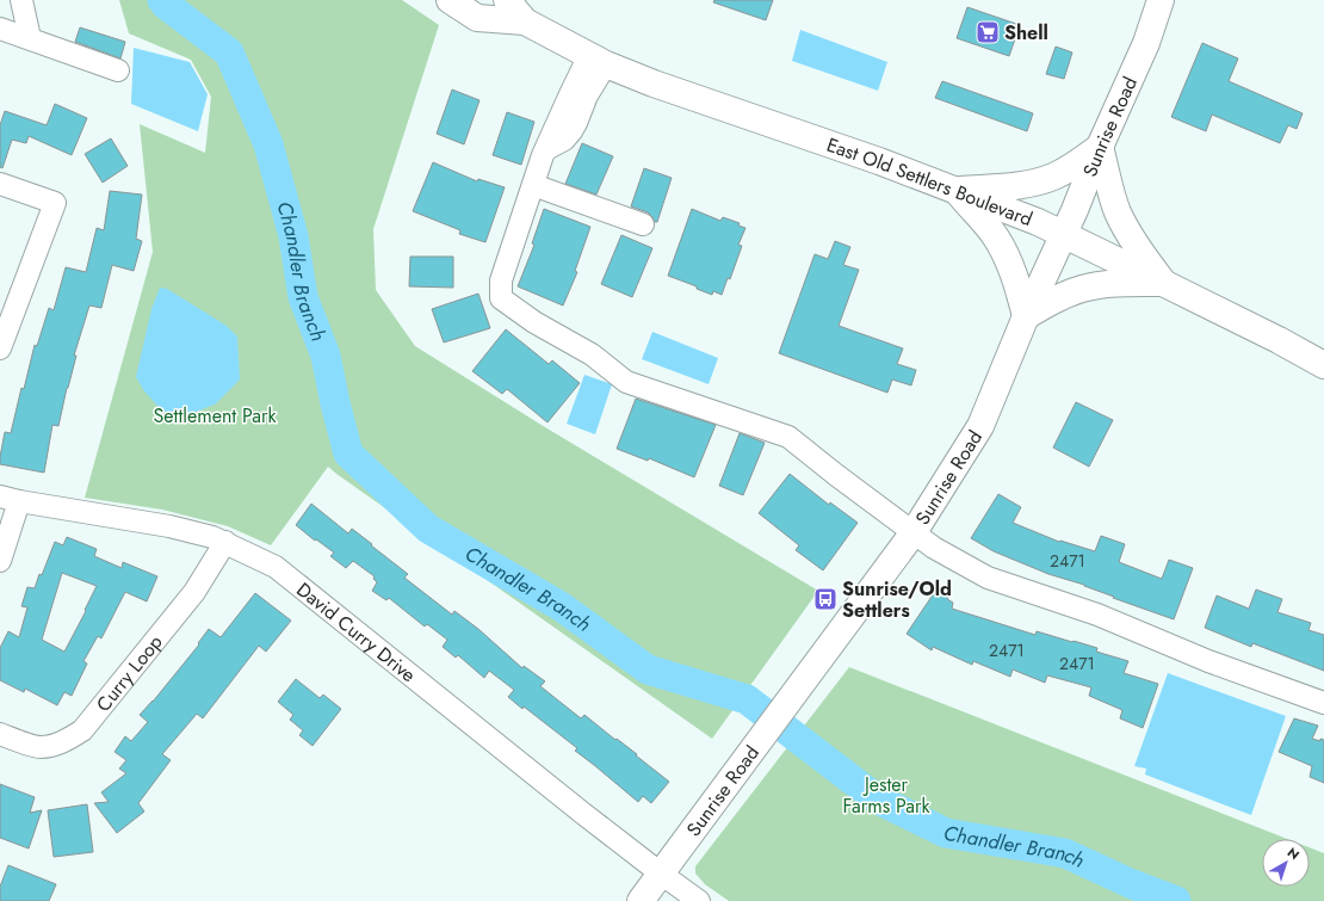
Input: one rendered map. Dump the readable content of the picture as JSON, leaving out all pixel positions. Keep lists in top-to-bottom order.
{
  "streets": {
    "main road": ["Sunrise Road", "East Old Settlers Boulevard"],
    "street": ["David Curry Drive", "Curry Loop"]
  },
  "crossings": [
    ["Sunrise Road", "East Old Settlers Boulevard"],
    ["Sunrise Road", "David Curry Drive"],
    ["David Curry Drive", "Curry Loop"]
  ],
  "water": ["Chandler Branch"],
  "parks": ["Settlement Park", "Jester Farms Park"],
  "places": {
    "supermarket": ["Shell"],
    "bus stop": ["Sunrise/Old Settlers"]
  },
  "house_numbers": ["2471", "2471", "2471"],
  "north": "top right"
}
